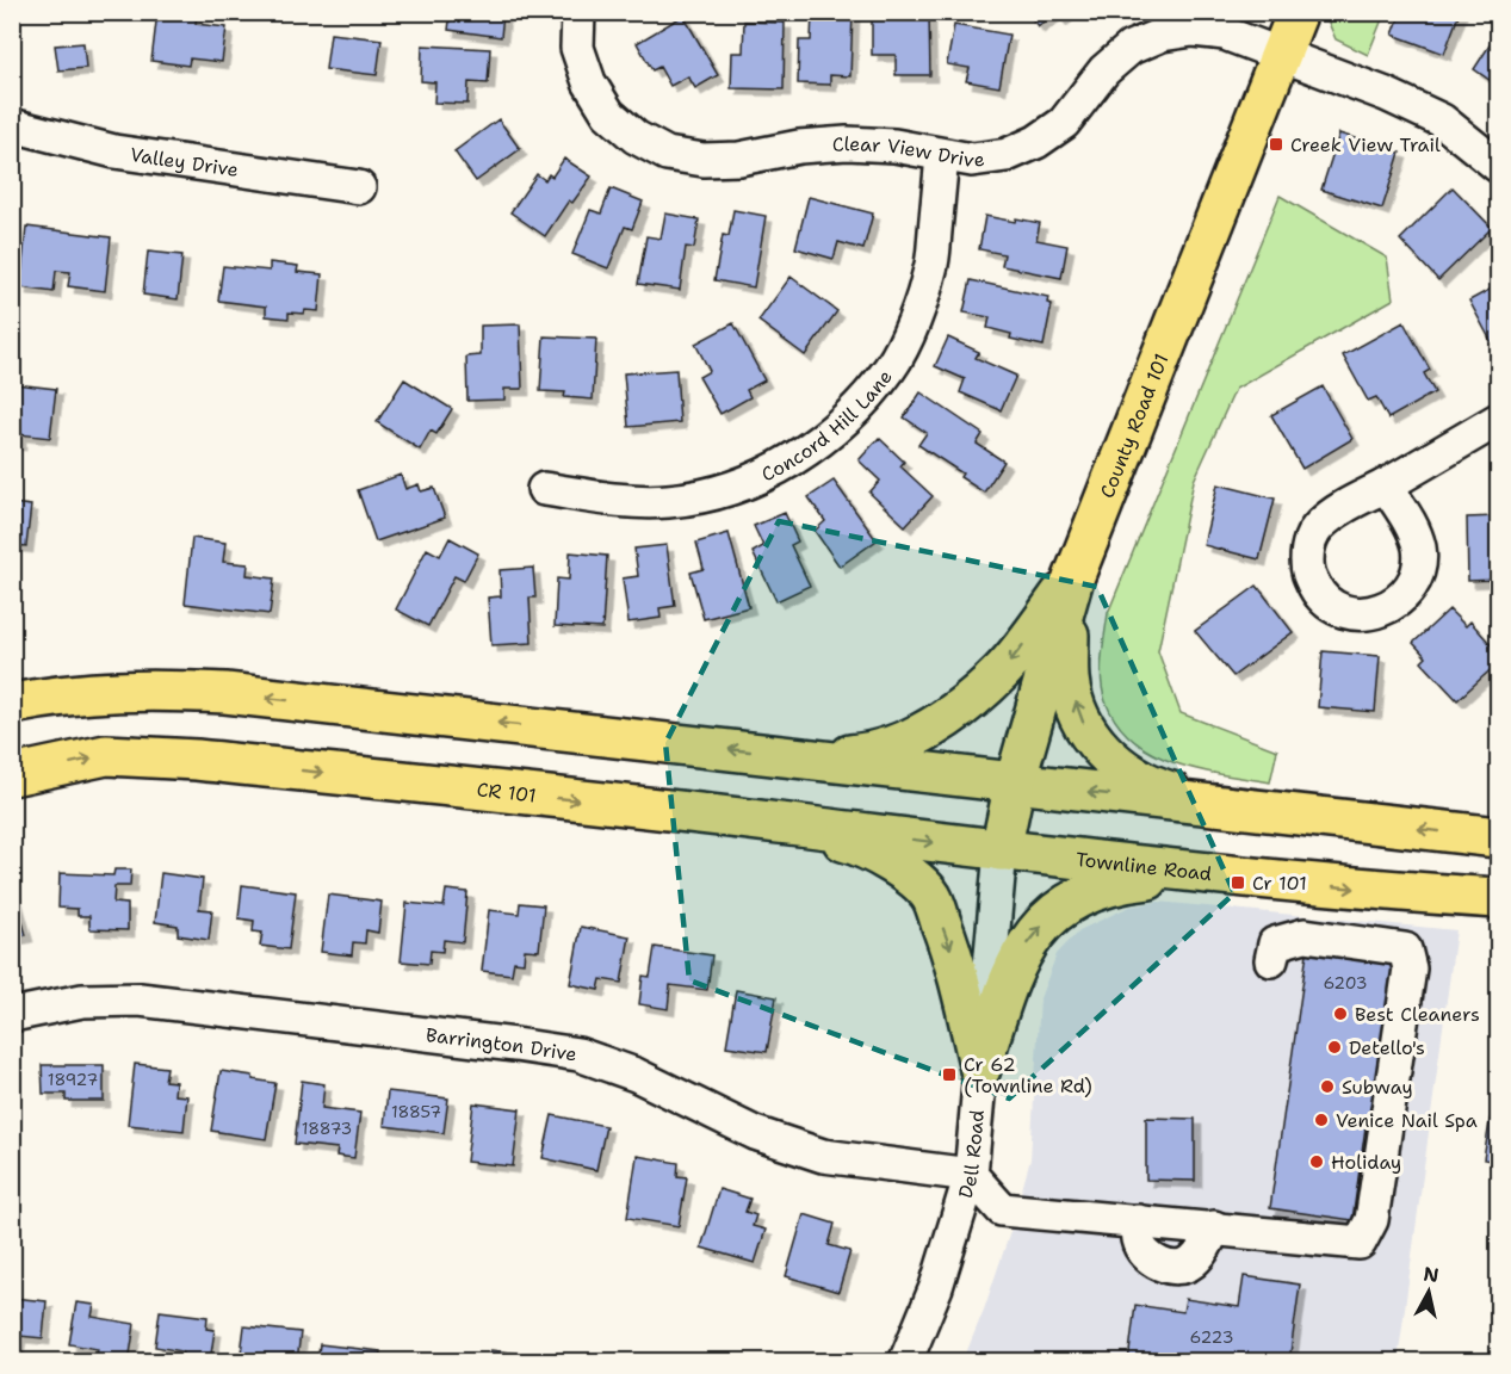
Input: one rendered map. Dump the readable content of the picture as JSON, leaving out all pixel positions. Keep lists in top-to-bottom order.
{
  "streets": {
    "main road": ["County Road 101", "CR 101", "Townline Road"],
    "street": [
      "Clear View Drive",
      "Valley Drive",
      "Concord Hill Lane",
      "Barrington Drive",
      "Dell Road"
    ]
  },
  "crossings": [
    ["Clear View Drive", "Concord Hill Lane"],
    ["Clear View Drive", "County Road 101"],
    ["County Road 101", "CR 101"],
    ["County Road 101", "Townline Road"],
    ["County Road 101", "Dell Road"],
    ["CR 101", "Townline Road"],
    ["CR 101", "Dell Road"],
    ["Townline Road", "Dell Road"],
    ["Barrington Drive", "Dell Road"]
  ],
  "places": {
    "transit": ["Creek View Trail", "Cr 101", "Cr 62 (Townline Rd)"],
    "other": [
      "Best Cleaners",
      "Detello's",
      "Subway",
      "Venice Nail Spa",
      "Holiday"
    ]
  },
  "house_numbers": [
    "6203",
    "18927",
    "18857",
    "18873",
    "6223"
  ],
  "north": "top"
}
